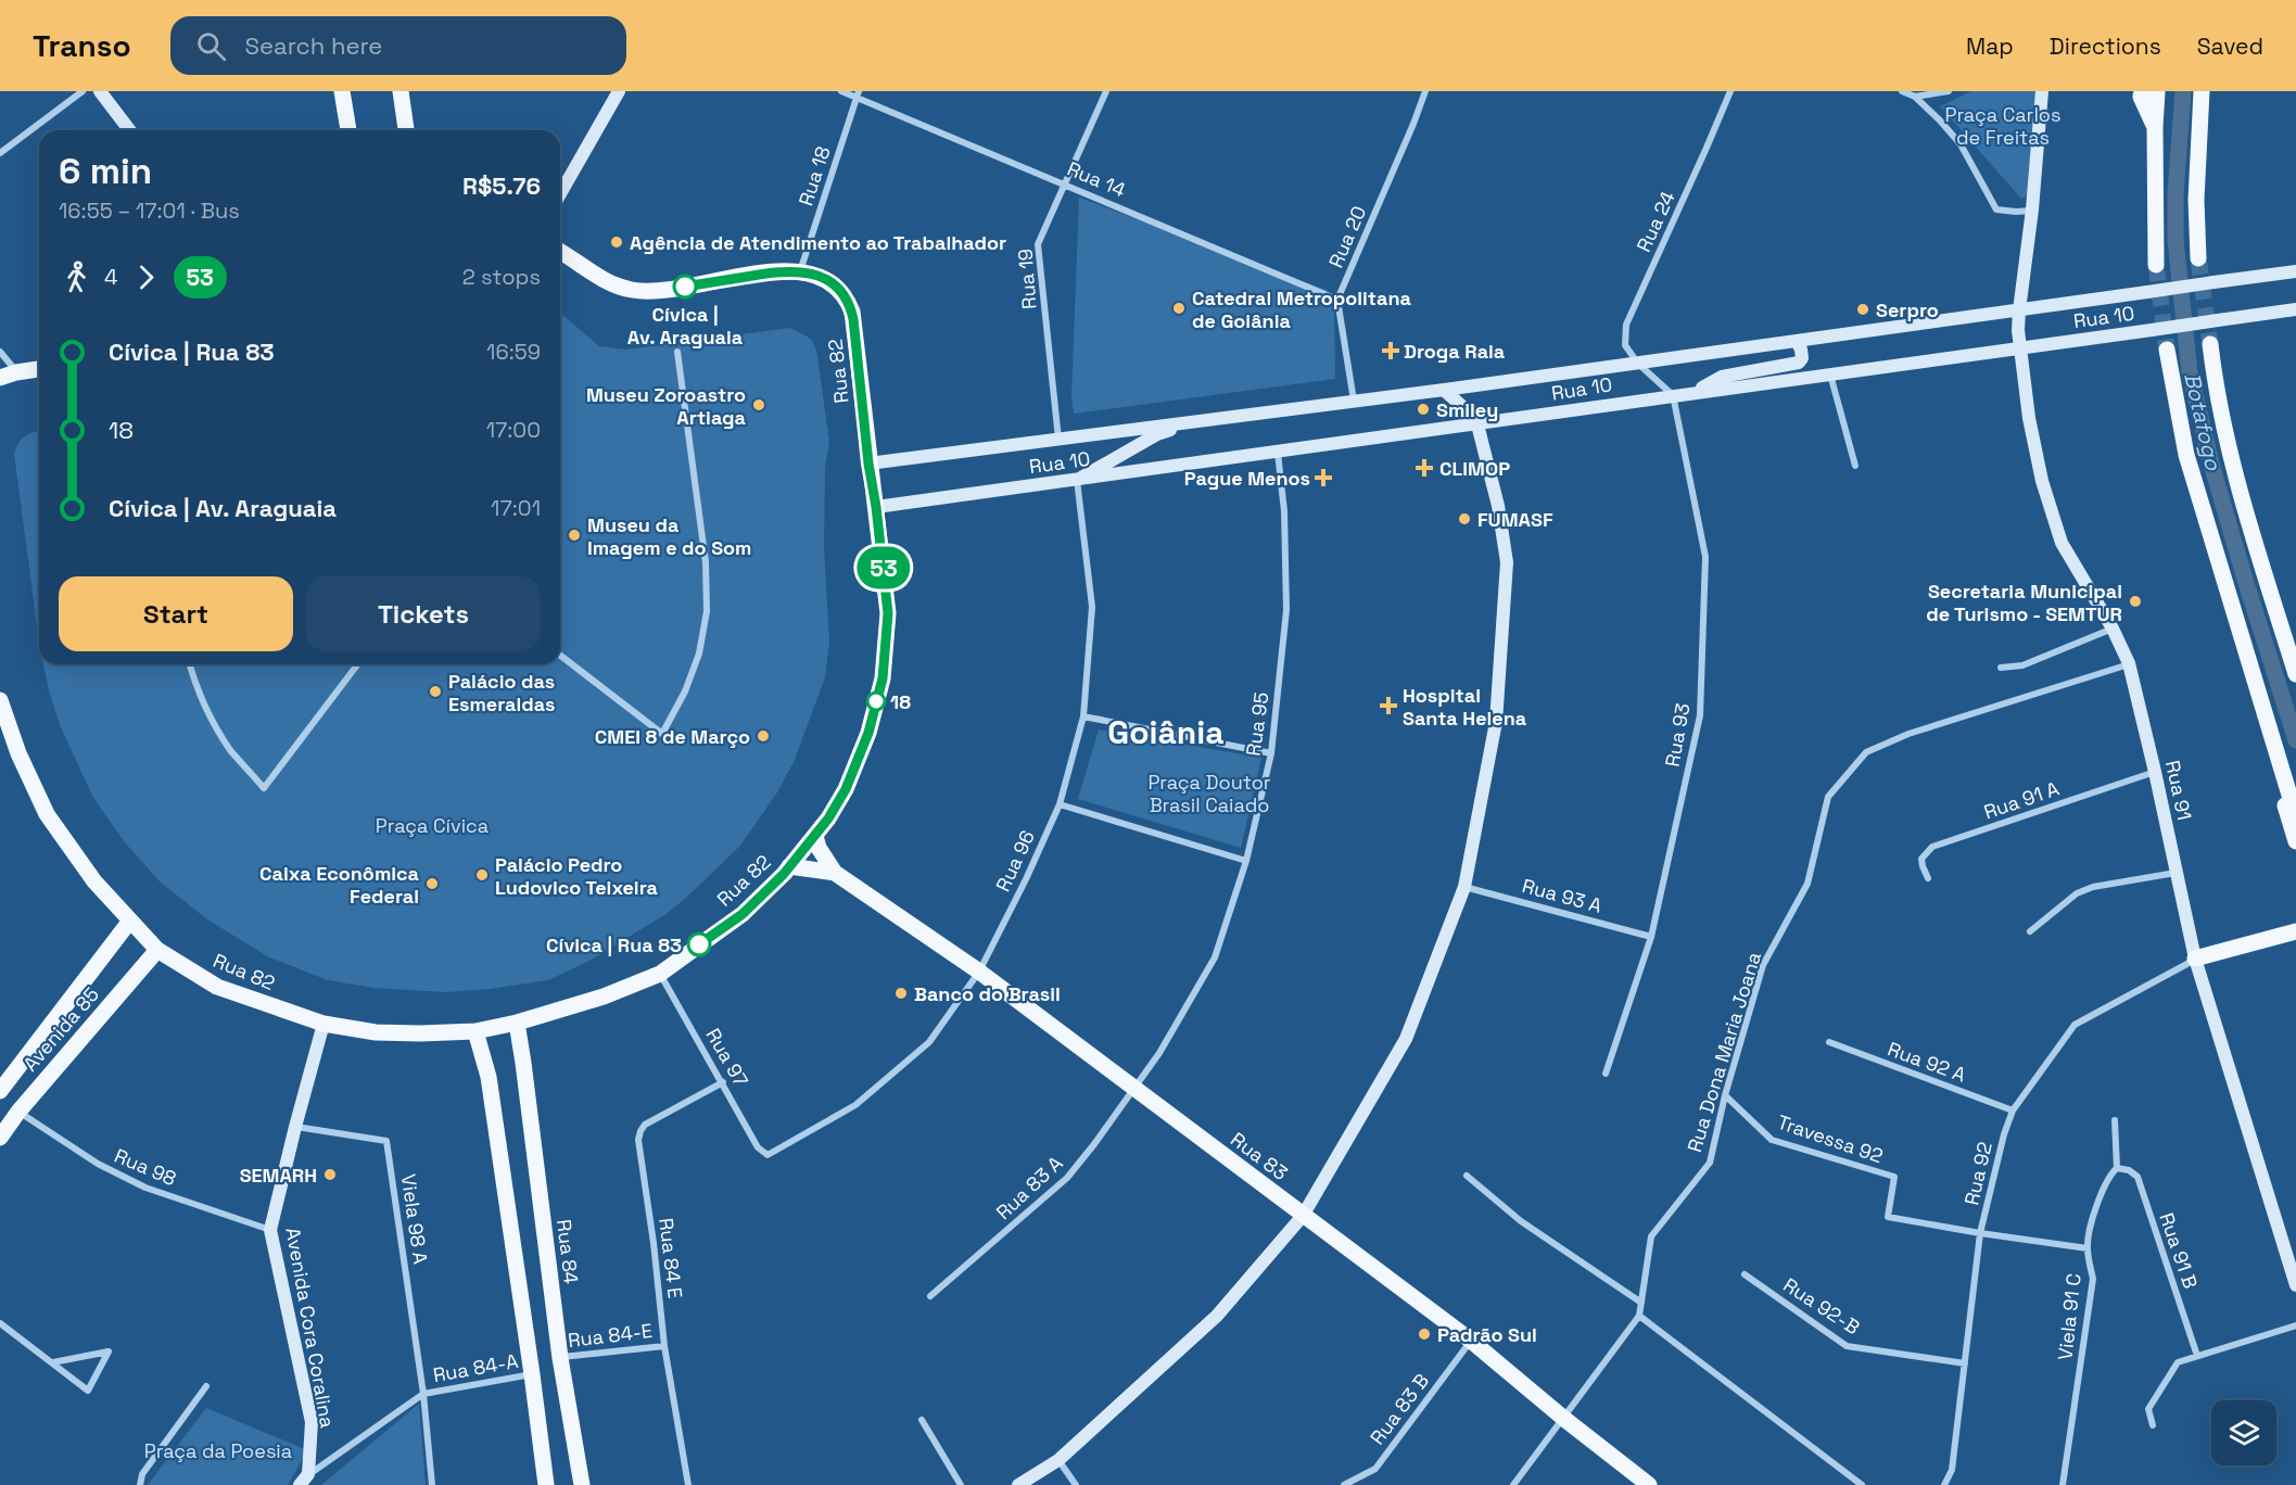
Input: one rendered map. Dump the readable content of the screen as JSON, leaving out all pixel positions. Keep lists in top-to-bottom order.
{
  "streets": {
    "main road": [
      "Rua 10",
      "Rua 82",
      "Rua 91",
      "Avenida 85",
      "Rua 83",
      "Rua 84",
      "Avenida Cora Coralina"
    ],
    "street": [
      "Rua 18",
      "Rua 14",
      "Rua 24",
      "Rua 20",
      "Rua 19",
      "Rua 95",
      "Rua 93",
      "Rua 91 A",
      "Rua 96",
      "Rua 93 A",
      "Rua Dona Maria Joana",
      "Rua 97",
      "Rua 92 A",
      "Travessa 92",
      "Rua 98",
      "Rua 92",
      "Rua 83 A",
      "Viela 98 A",
      "Rua 91 B",
      "Rua 84 E",
      "Rua 92-B",
      "Viela 91 C",
      "Rua 84-E",
      "Rua 84-A",
      "Rua 83 B"
    ]
  },
  "crossings": [
    ["Rua 18", "Rua 14"],
    ["Rua 18", "Rua 82"],
    ["Rua 14", "Rua 20"],
    ["Rua 14", "Rua 19"],
    ["Rua 24", "Rua 10"],
    ["Rua 19", "Rua 10"],
    ["Rua 10", "Rua 82"],
    ["Rua 10", "Rua 95"],
    ["Rua 10", "Rua 93"],
    ["Rua 10", "Rua 91"],
    ["Rua 10", "Rua 96"],
    ["Rua 82", "Avenida 85"],
    ["Rua 82", "Rua 97"],
    ["Rua 82", "Rua 83"],
    ["Rua 82", "Rua 84"],
    ["Rua 82", "Avenida Cora Coralina"],
    ["Rua 95", "Rua 83"],
    ["Rua 95", "Rua 83 A"],
    ["Rua 93", "Rua 93 A"],
    ["Rua 91", "Rua 91 A"],
    ["Rua 91", "Rua Dona Maria Joana"],
    ["Rua 91", "Rua 92"],
    ["Rua 96", "Rua 97"],
    ["Rua 96", "Rua 83"],
    ["Avenida 85", "Rua 98"],
    ["Rua Dona Maria Joana", "Travessa 92"],
    ["Rua Dona Maria Joana", "Rua 83"],
    ["Rua 97", "Rua 84 E"],
    ["Rua 92 A", "Rua 92"],
    ["Travessa 92", "Rua 92"],
    ["Travessa 92", "Viela 91 C"],
    ["Rua 83", "Rua 83 A"],
    ["Rua 83", "Rua 83 B"],
    ["Rua 98", "Avenida Cora Coralina"],
    ["Rua 92", "Rua 92-B"],
    ["Viela 98 A", "Avenida Cora Coralina"],
    ["Viela 98 A", "Rua 84-A"],
    ["Rua 91 B", "Viela 91 C"],
    ["Rua 84", "Rua 84-E"],
    ["Rua 84 E", "Rua 84-E"]
  ],
  "districts": ["Goiânia"],
  "water": ["Botafogo"],
  "parks": [
    "Praça Carlos de Freitas",
    "Praça Doutor Brasil Caiado",
    "Praça Cívica",
    "Praça da Poesia"
  ],
  "places": {
    "other": [
      "Agência de Atendimento ao Trabalhador",
      "Cívica | Av. Araguaia",
      "Catedral Metropolitana de Goiânia",
      "Serpro",
      "Museu Zoroastro Artiaga",
      "Smiley",
      "FUMASF",
      "Museu da Imagem e do Som",
      "Secretaria Municipal de Turismo - SEMTUR",
      "Palácio das Esmeraldas",
      "18",
      "CMEI 8 de Março",
      "Palácio Pedro Ludovico Teixeira",
      "Caixa Econômica Federal",
      "Cívica | Rua 83",
      "Banco do Brasil",
      "SEMARH",
      "Padrão Sul"
    ],
    "health": [
      "Droga Raia",
      "CLIMOP",
      "Pague Menos",
      "Hospital Santa Helena"
    ]
  },
  "lines": ["bus line 53"],
  "page": {
    "header": "Transo",
    "search": "Search here",
    "nav": ["Map", "Directions", "Saved"],
    "on_map": "53",
    "heading": ["6 min", "16:55 – 17:01 · Bus", "R$5.76"],
    "legs": ["4", "53", "2 stops"],
    "list": [
      {
        "name": "Cívica | Rua 83",
        "value": "16:59"
      },
      {
        "name": "18",
        "value": "17:00"
      },
      {
        "name": "Cívica | Av. Araguaia",
        "value": "17:01"
      }
    ],
    "buttons": ["Start", "Tickets"]
  }
}
